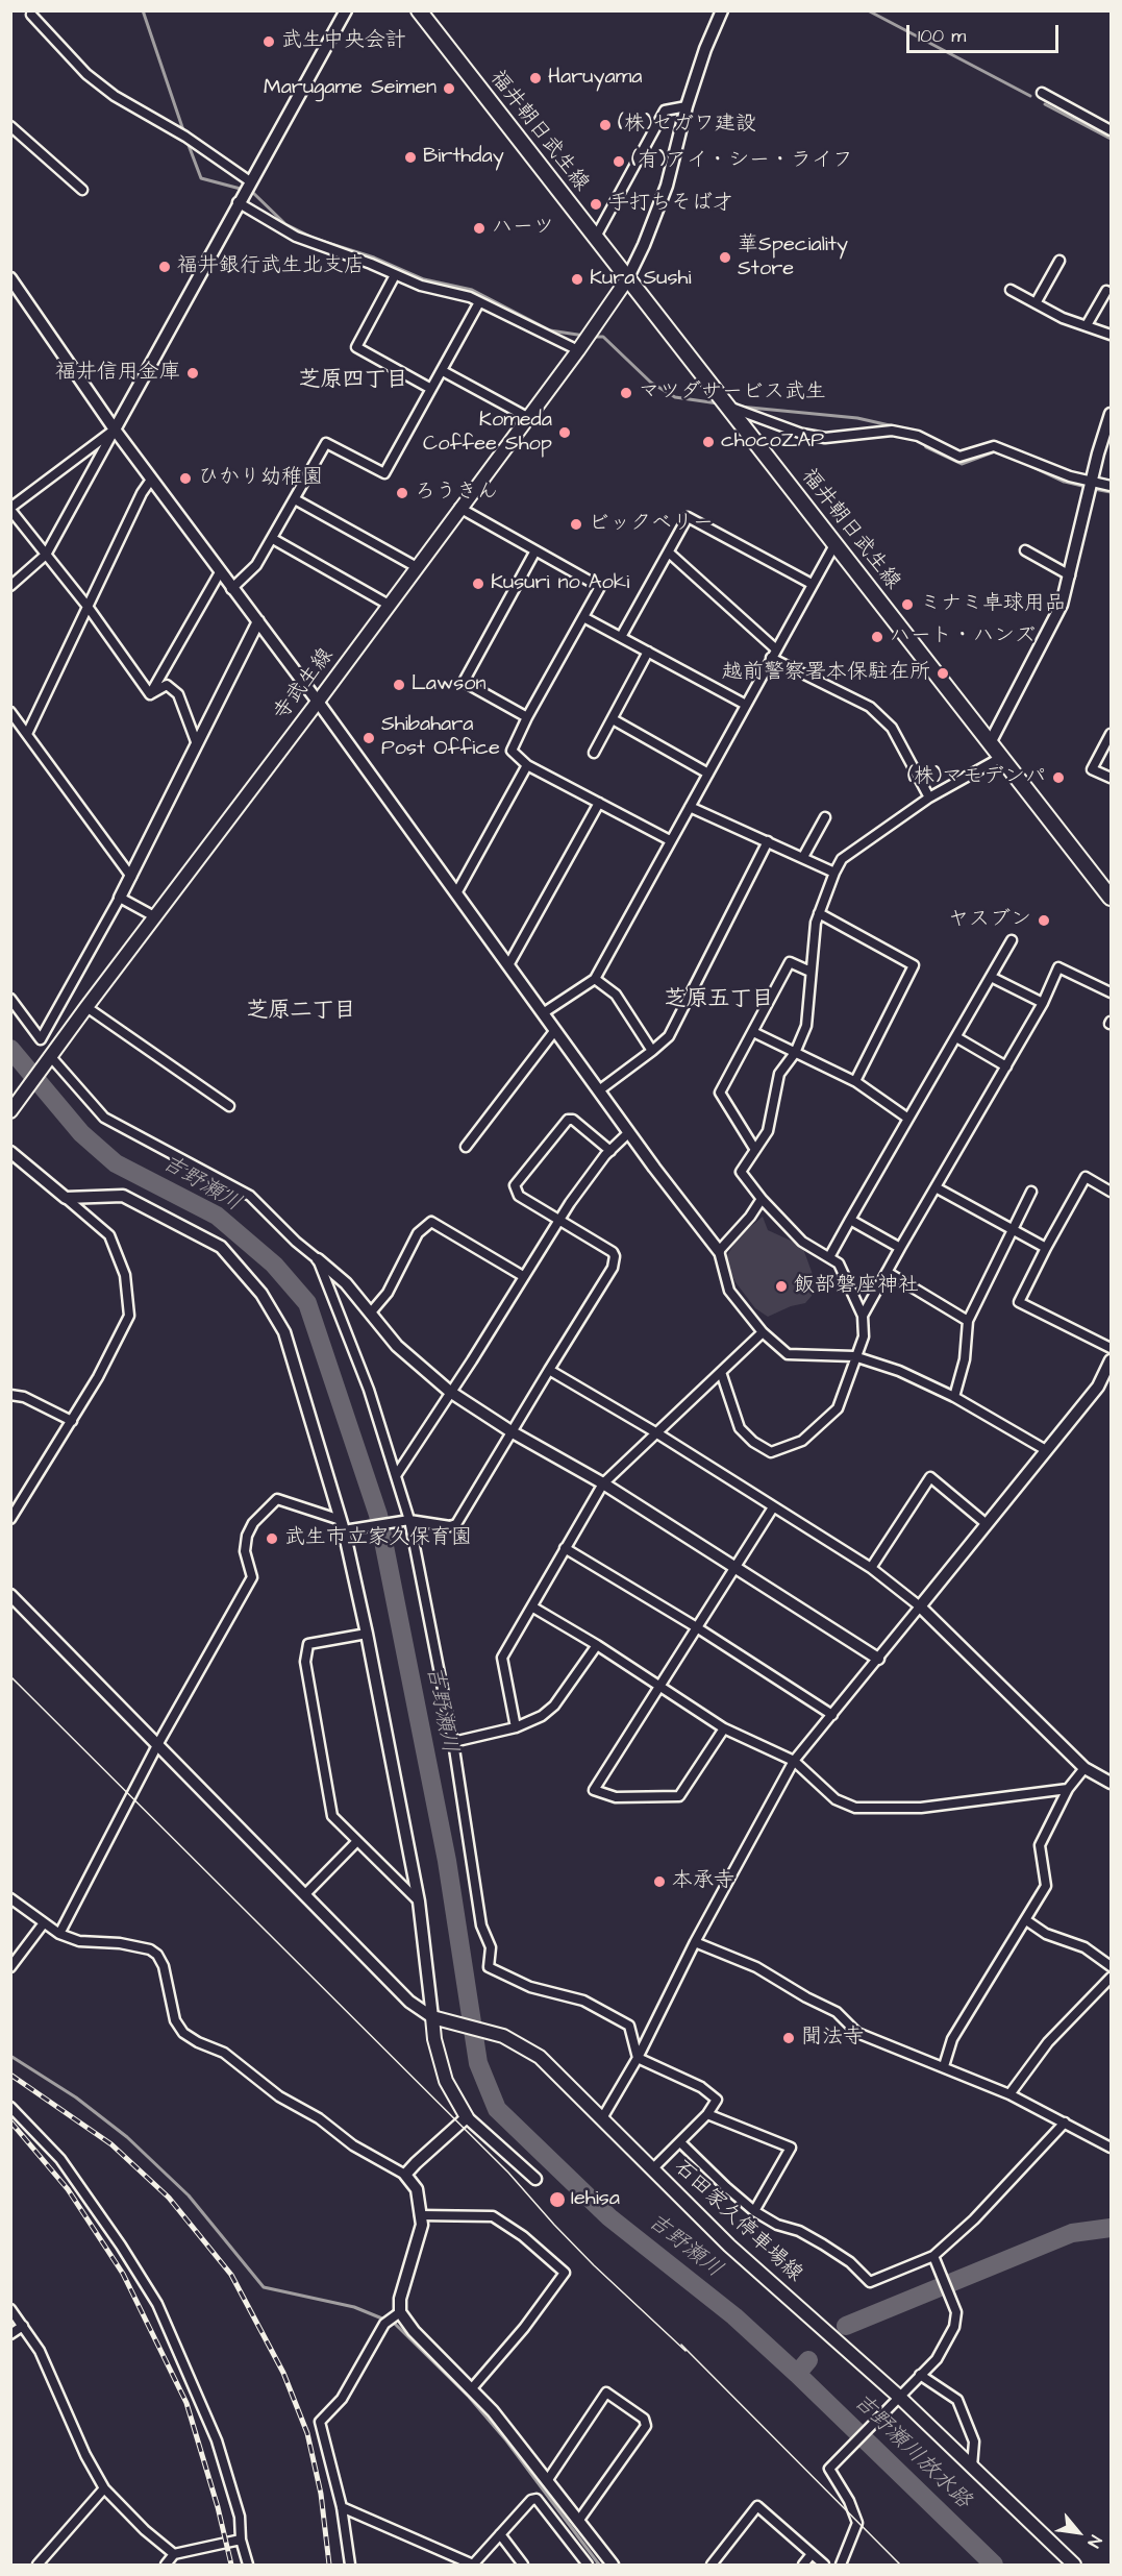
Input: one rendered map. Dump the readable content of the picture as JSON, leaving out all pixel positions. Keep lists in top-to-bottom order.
{
  "streets": {
    "main road": ["福井朝日武生線", "寺武生線", "石田家久停車場線"]
  },
  "crossings": [
    ["福井朝日武生線", "寺武生線"]
  ],
  "districts": ["芝原四丁目", "芝原五丁目", "芝原二丁目"],
  "water": ["吉野瀬川", "吉野瀬川放水路"],
  "places": [
    "武生中央会計",
    "Haruyama",
    "Marugame Seimen",
    "(株)セガワ建設",
    "Birthday",
    "(有)アイ・シー・ライフ",
    "手打ちそば才",
    "ハーツ",
    "華Speciality Store",
    "福井銀行武生北支店",
    "Kura Sushi",
    "福井信用金庫",
    "マツダサービス武生",
    "Komeda Coffee Shop",
    "chocoZAP",
    "ひかり幼稚園",
    "ろうきん",
    "ビックベリー",
    "Kusuri no Aoki",
    "ミナミ卓球用品",
    "ハート・ハンズ",
    "越前警察署本保駐在所",
    "Lawson",
    "Shibahara Post Office",
    "(株)マモデンパ",
    "ヤスブン",
    "飯部磐座神社",
    "武生市立家久保育園",
    "本承寺",
    "聞法寺",
    "Iehisa"
  ],
  "scale_bar": "100 m",
  "north": "bottom right"
}
